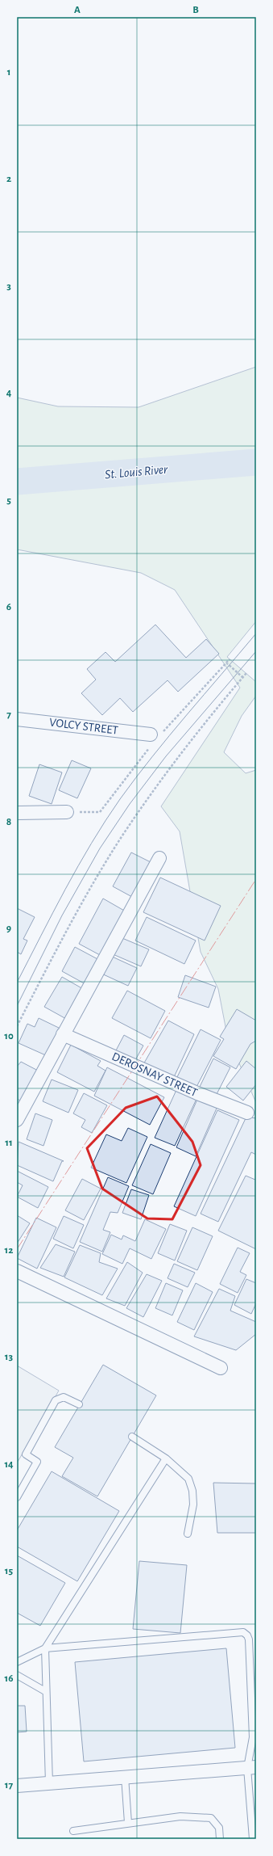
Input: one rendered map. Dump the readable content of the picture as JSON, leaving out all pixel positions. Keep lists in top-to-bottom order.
{
  "streets": {
    "street": ["VOLCY STREET", "DEROSNAY STREET"]
  },
  "water": ["St. Louis River"],
  "grid": {
    "columns": ["A", "B"],
    "rows": [
      "1",
      "2",
      "3",
      "4",
      "5",
      "6",
      "7",
      "8",
      "9",
      "10",
      "11",
      "12",
      "13",
      "14",
      "15",
      "16",
      "17"
    ]
  }
}
